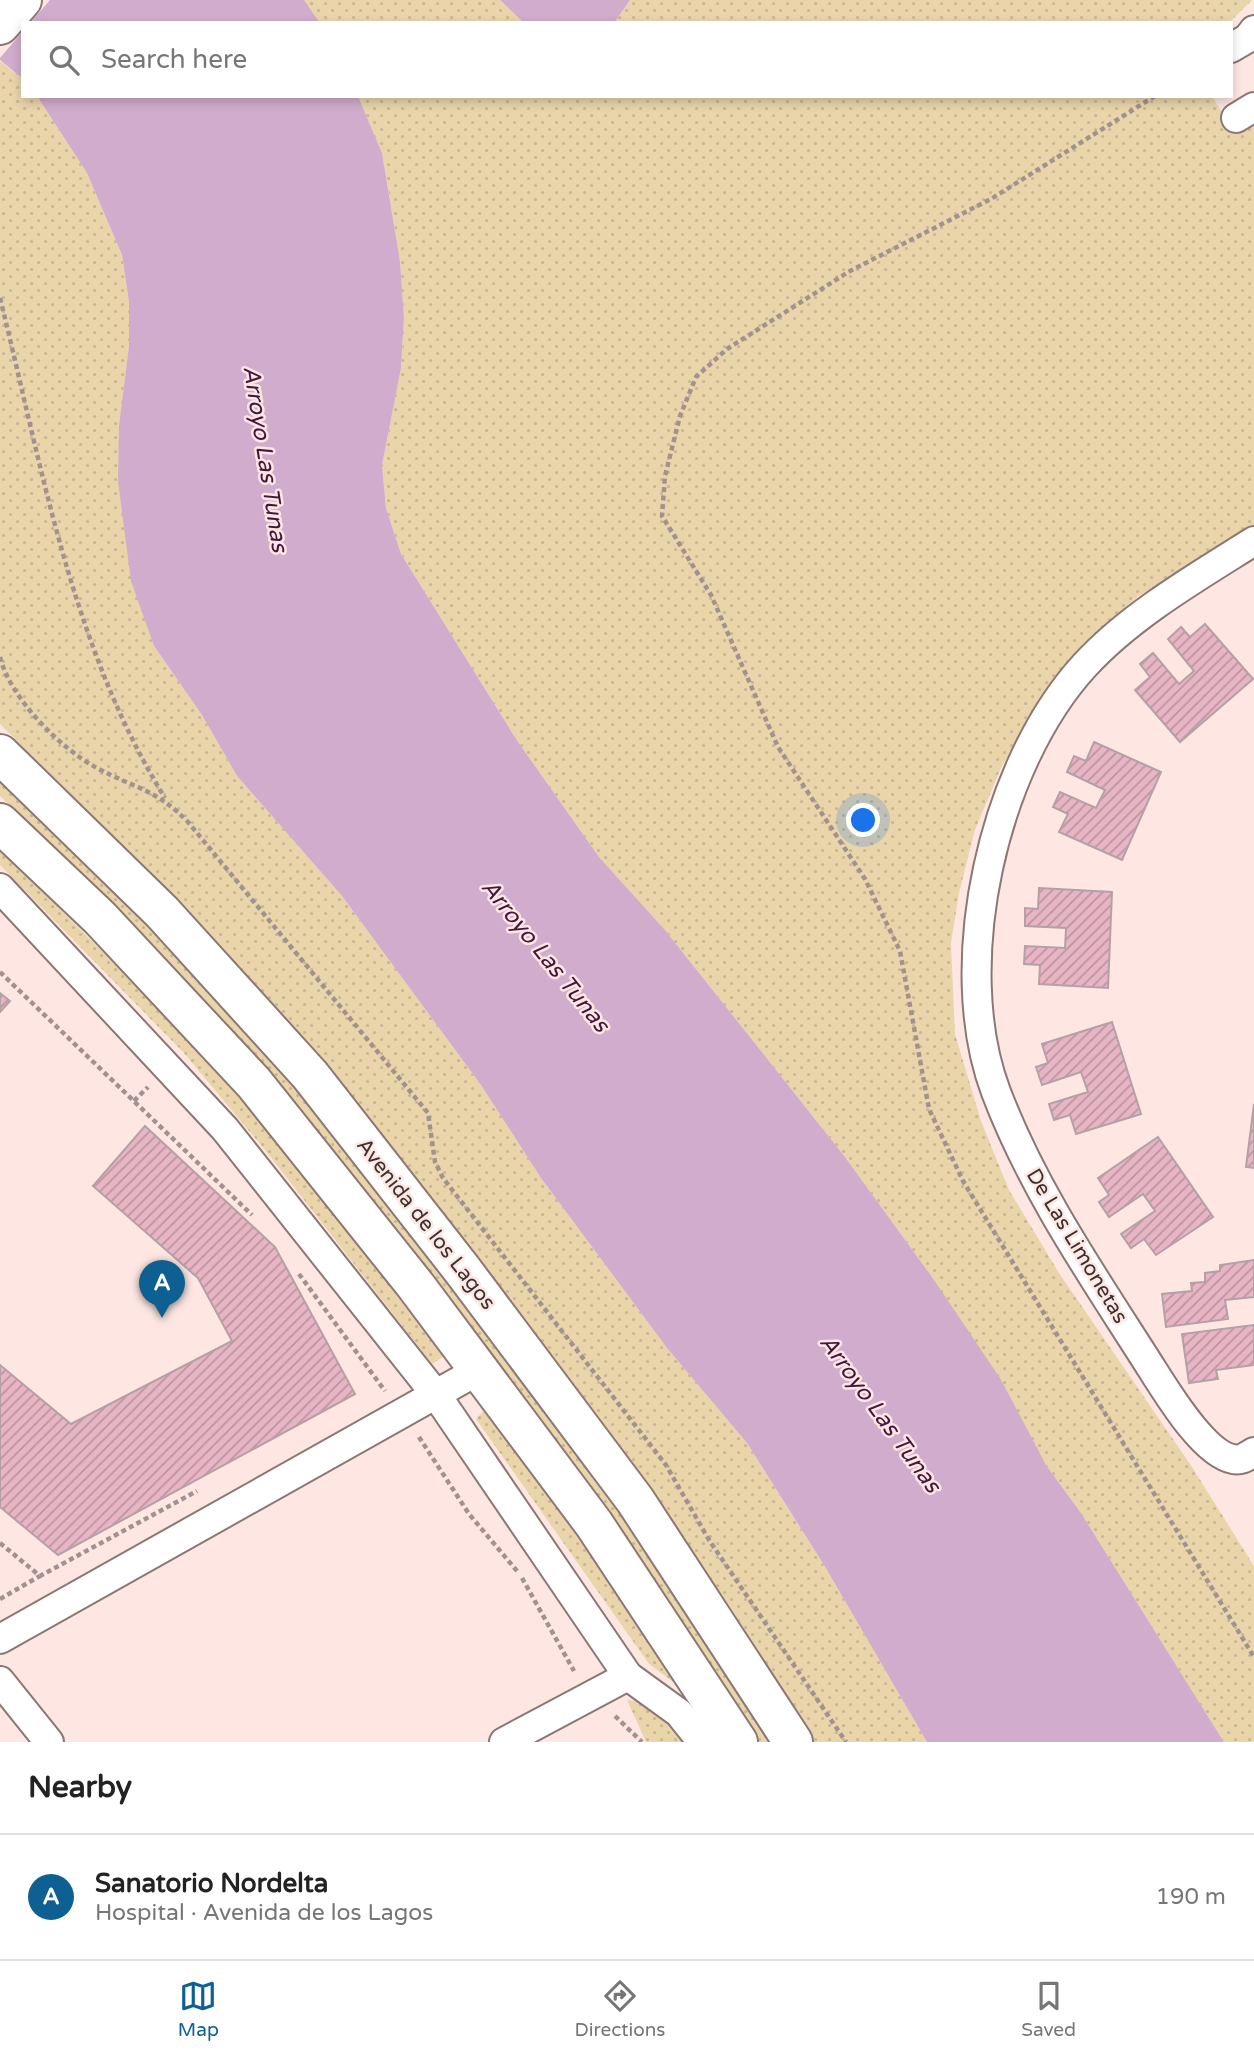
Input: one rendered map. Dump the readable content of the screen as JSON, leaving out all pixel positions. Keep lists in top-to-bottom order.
{
  "streets": {
    "street": ["Avenida de los Lagos", "De Las Limonetas"]
  },
  "water": ["Arroyo Las Tunas"],
  "page": {
    "search": "Search here",
    "pins": "A",
    "heading": "Nearby",
    "list": [
      {
        "mark": "A",
        "name": "Sanatorio Nordelta",
        "note": "Hospital · Avenida de los Lagos",
        "value": "190 m"
      }
    ],
    "nav": ["Map", "Directions", "Saved"]
  }
}
